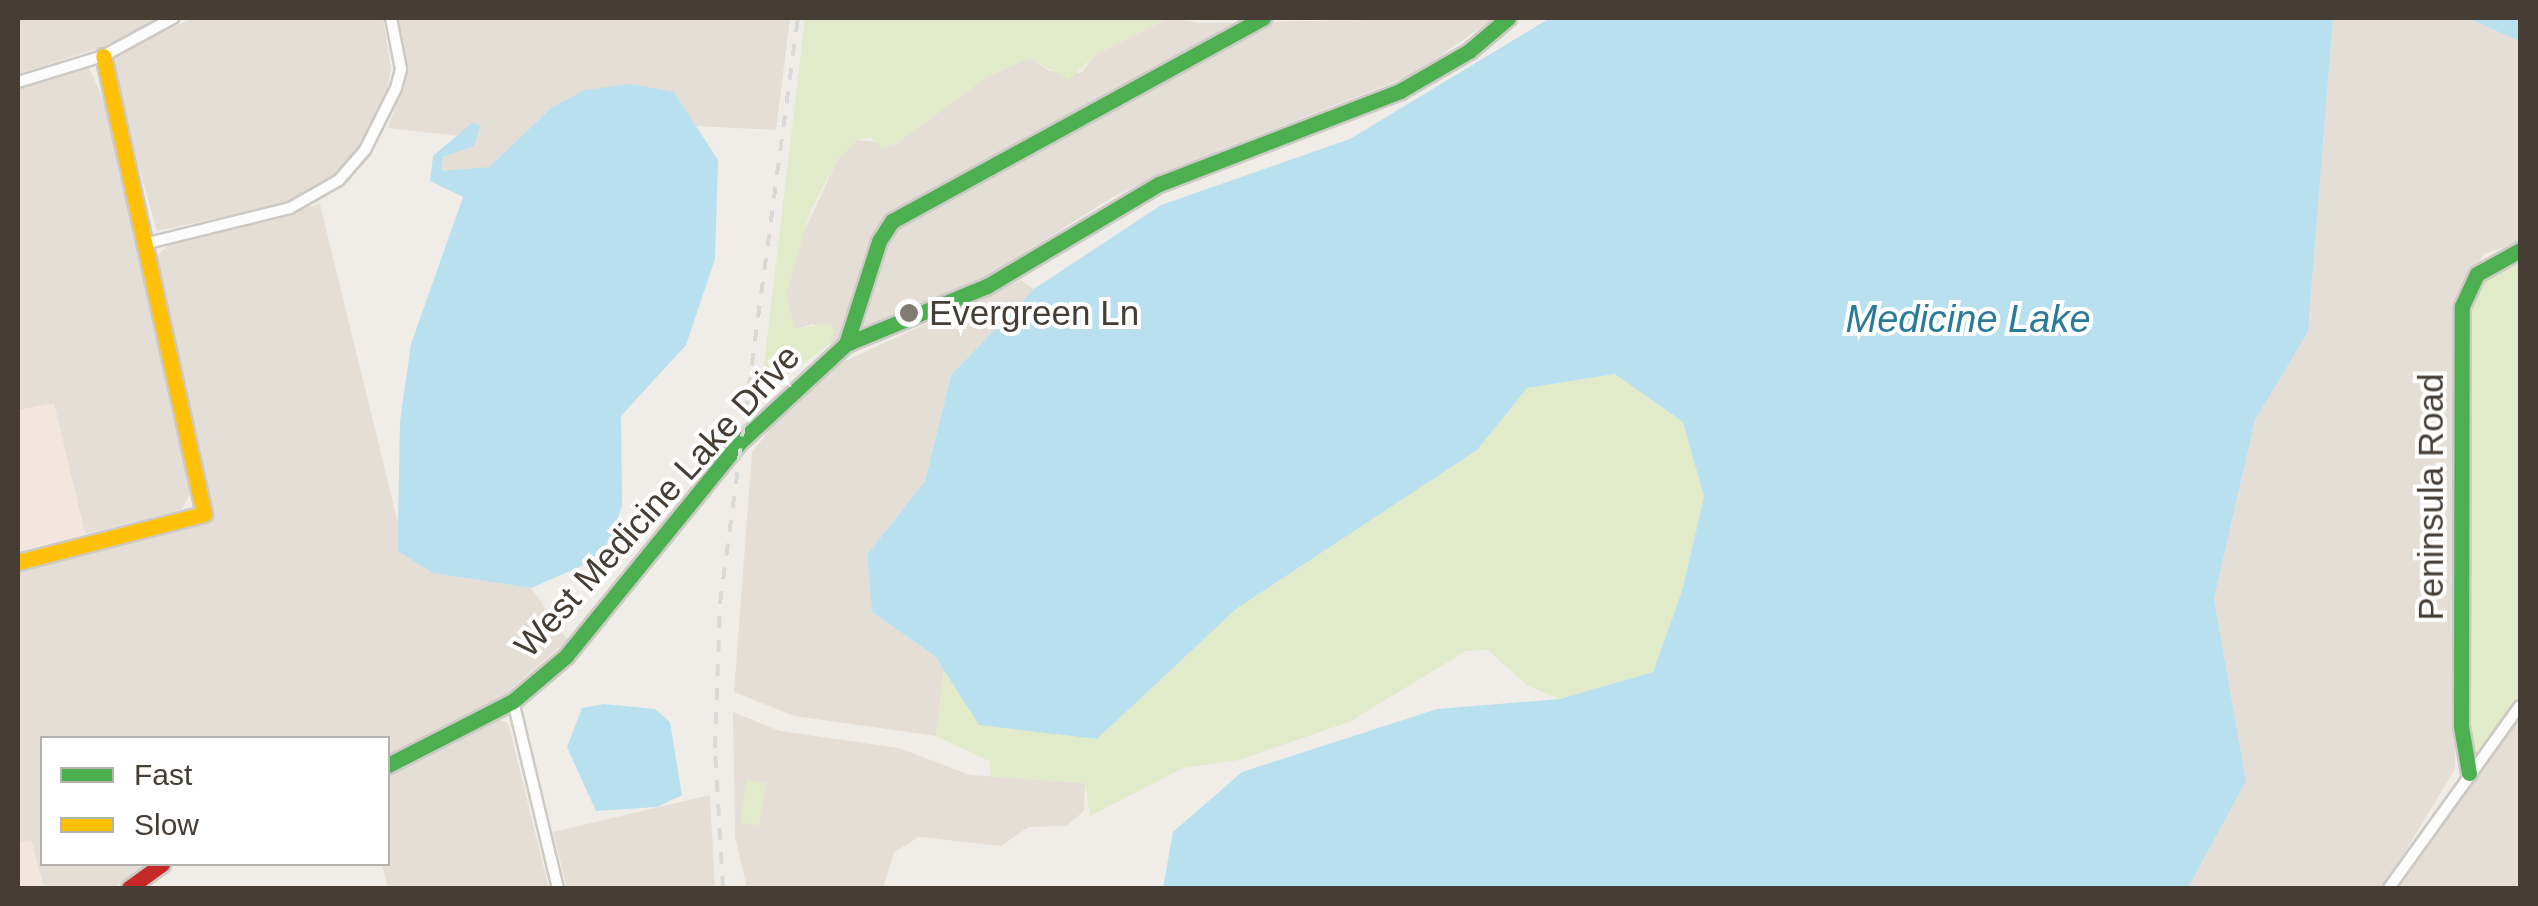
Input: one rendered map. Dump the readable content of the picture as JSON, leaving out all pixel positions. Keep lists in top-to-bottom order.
{
  "streets": {
    "street": ["Peninsula Road", "West Medicine Lake Drive"]
  },
  "water": ["Medicine Lake"],
  "places": ["Evergreen Ln"],
  "legend": ["Fast", "Slow"]
}
